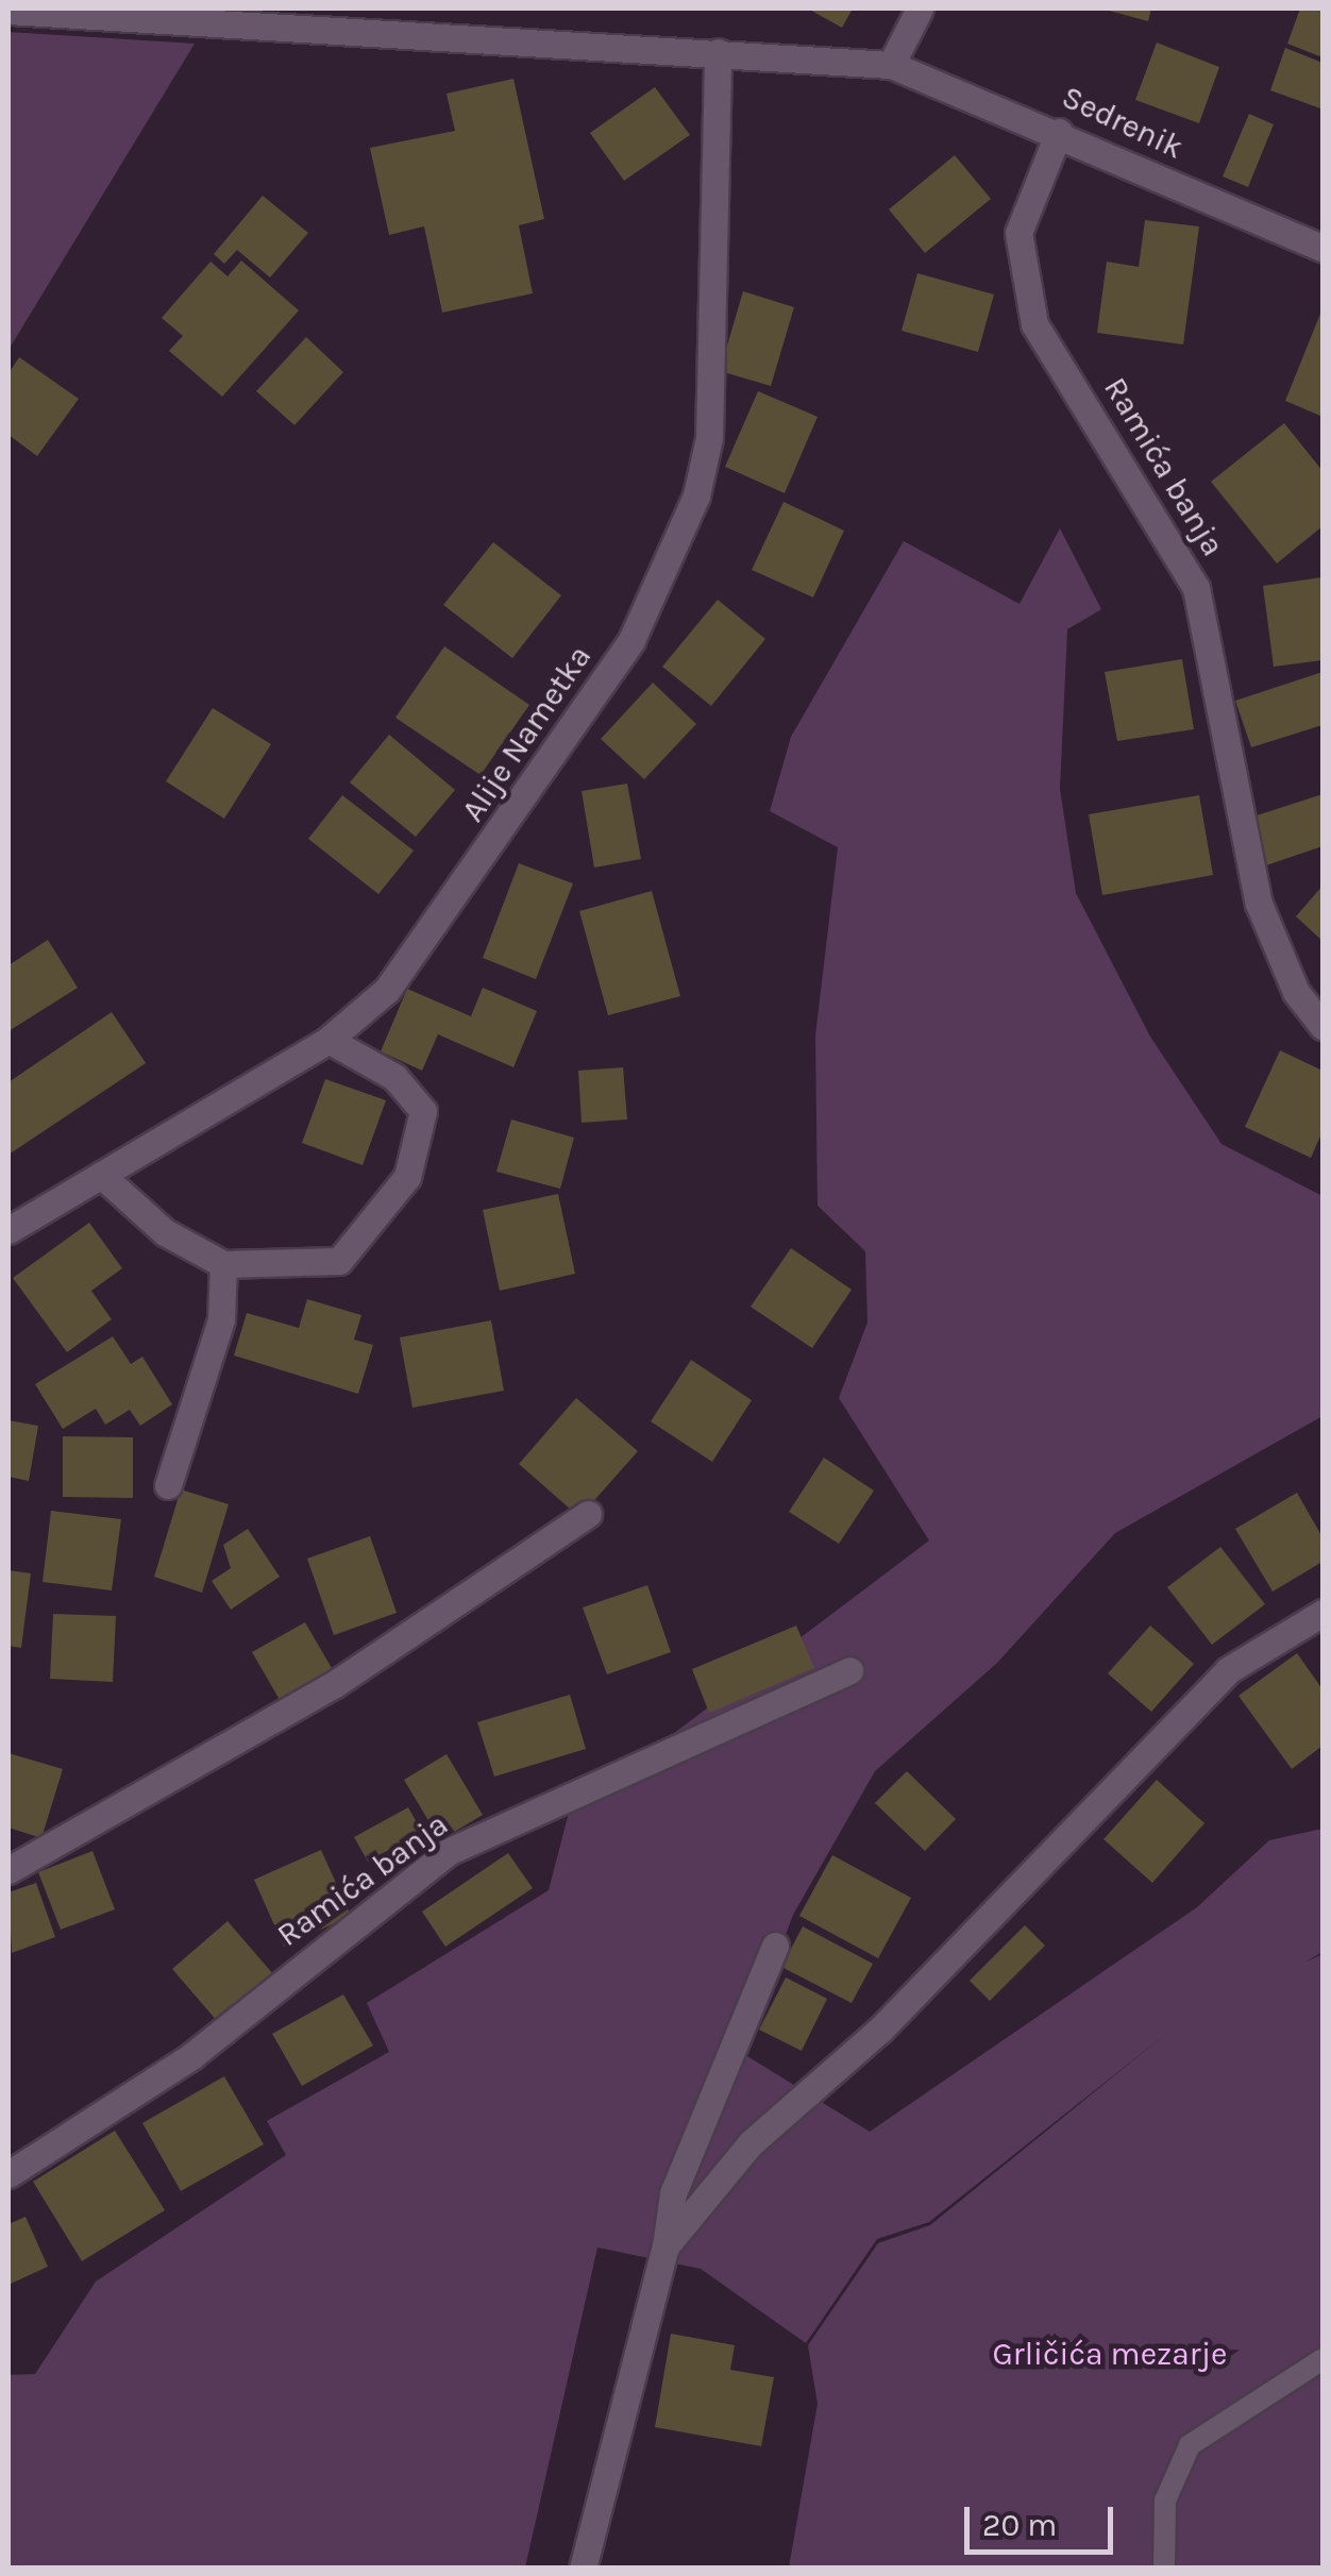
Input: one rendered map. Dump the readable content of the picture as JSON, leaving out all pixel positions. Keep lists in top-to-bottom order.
{
  "streets": {
    "street": ["Sedrenik", "Ramića banja", "Alije Nametka"]
  },
  "crossings": [
    ["Sedrenik", "Ramića banja"],
    ["Sedrenik", "Alije Nametka"]
  ],
  "parks": ["Grličića mezarje"],
  "scale_bar": "20 m"
}
